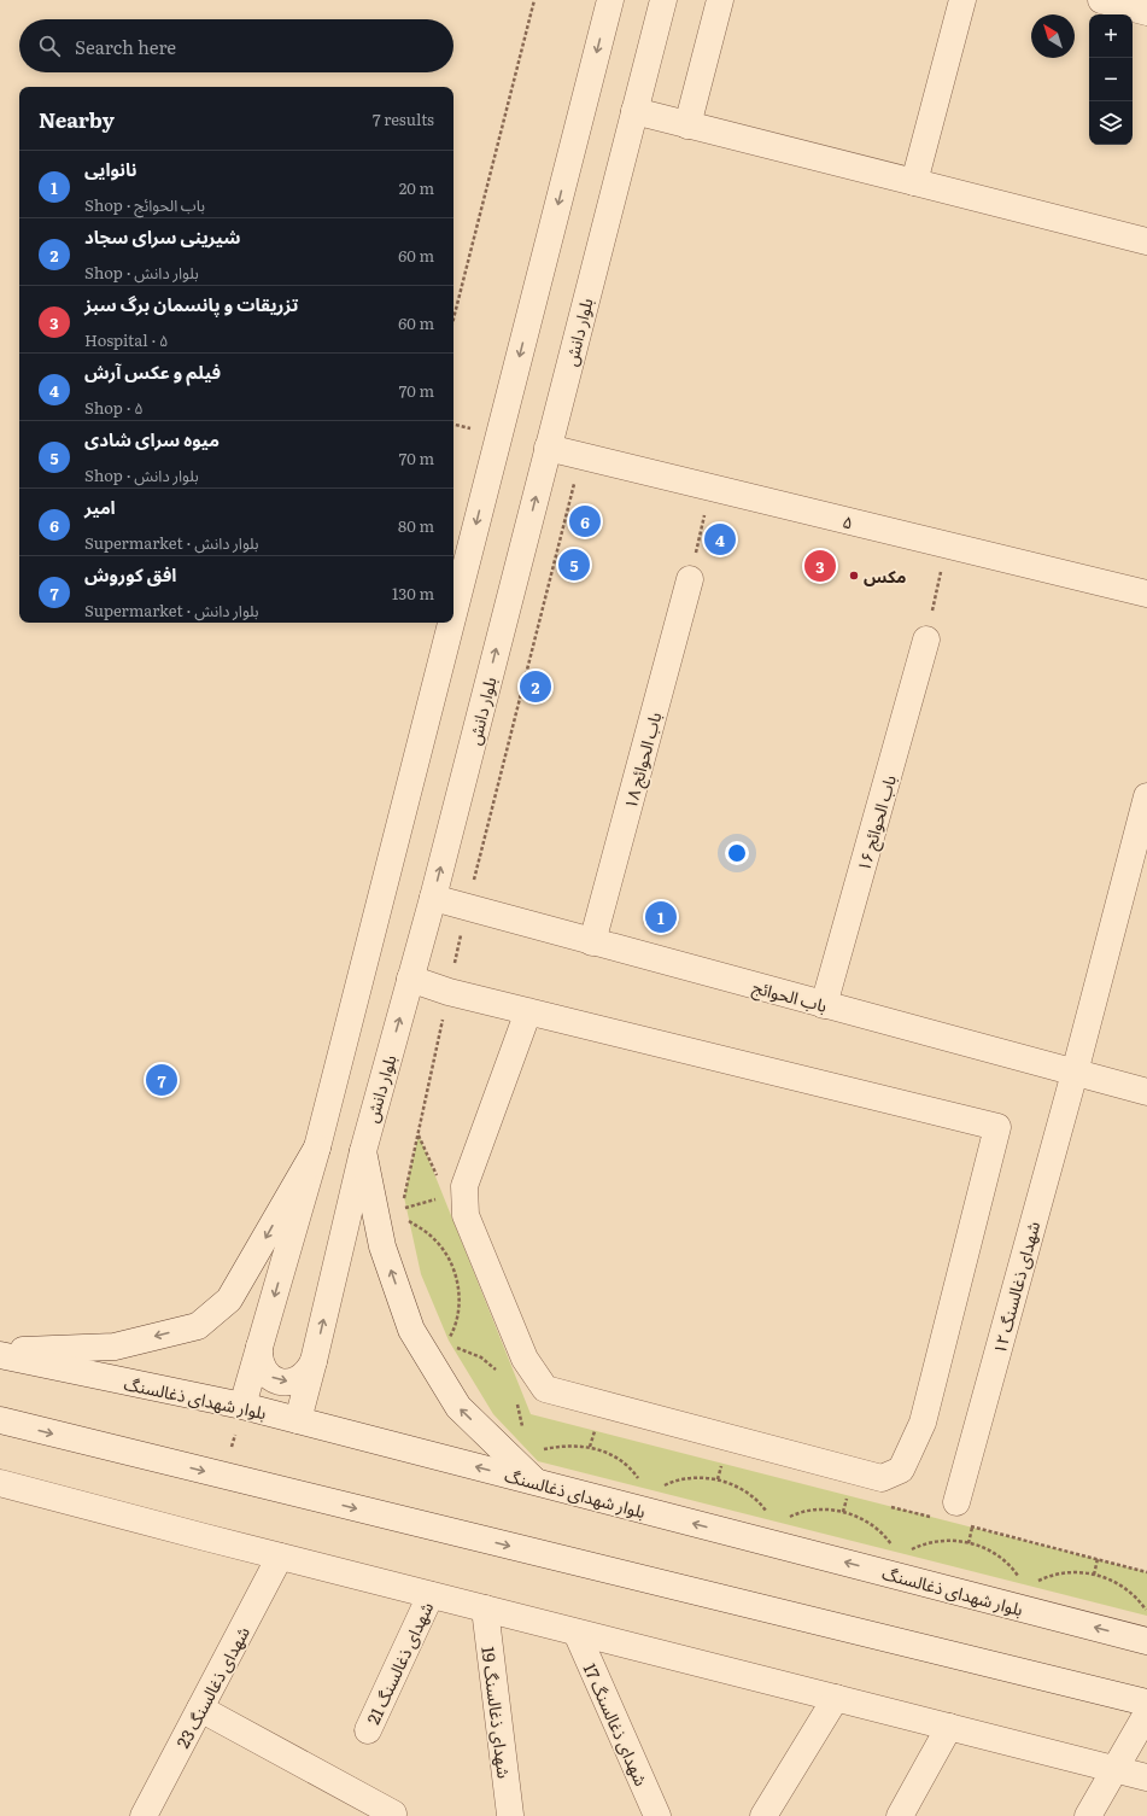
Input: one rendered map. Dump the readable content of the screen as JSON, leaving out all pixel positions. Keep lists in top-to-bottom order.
{
  "streets": {
    "street": [
      "بلوار دانش",
      "۵",
      "باب الحوائج ۱۸",
      "باب الحوائج ۱۶",
      "باب الحوائج",
      "شهدای ذغالسنگ ۱۲",
      "بلوار شهدای ذغالسنگ",
      "شهدای ذغالسنگ 21",
      "شهدای ذغالسنگ 23",
      "شهدای ذغالسنگ 19",
      "شهدای ذغالسنگ 17"
    ]
  },
  "crossings": [
    ["بلوار دانش", "۵"],
    ["بلوار دانش", "باب الحوائج"],
    ["بلوار دانش", "بلوار شهدای ذغالسنگ"],
    ["باب الحوائج ۱۸", "باب الحوائج"],
    ["باب الحوائج ۱۶", "باب الحوائج"],
    ["باب الحوائج", "شهدای ذغالسنگ ۱۲"]
  ],
  "places": ["مکس"],
  "north": "top left",
  "page": {
    "map_buttons": ["+", "−"],
    "search": "Search here",
    "heading": ["Nearby", "7 results"],
    "list": [
      {
        "mark": "1",
        "name": "نانوایی",
        "note": "Shop · باب الحوائج",
        "value": "20 m"
      },
      {
        "mark": "2",
        "name": "شیرینی سرای سجاد",
        "note": "Shop · بلوار دانش",
        "value": "60 m"
      },
      {
        "mark": "3",
        "name": "تزریقات و پانسمان برگ سبز",
        "note": "Hospital · ۵",
        "value": "60 m"
      },
      {
        "mark": "4",
        "name": "فیلم و عکس آرش",
        "note": "Shop · ۵",
        "value": "70 m"
      },
      {
        "mark": "5",
        "name": "میوه سرای شادی",
        "note": "Shop · بلوار دانش",
        "value": "70 m"
      },
      {
        "mark": "6",
        "name": "امیر",
        "note": "Supermarket · بلوار دانش",
        "value": "80 m"
      },
      {
        "mark": "7",
        "name": "افق کوروش",
        "note": "Supermarket · بلوار دانش",
        "value": "130 m"
      }
    ],
    "pins": [
      "6",
      "4",
      "5",
      "3",
      "2",
      "1",
      "7"
    ]
  }
}
